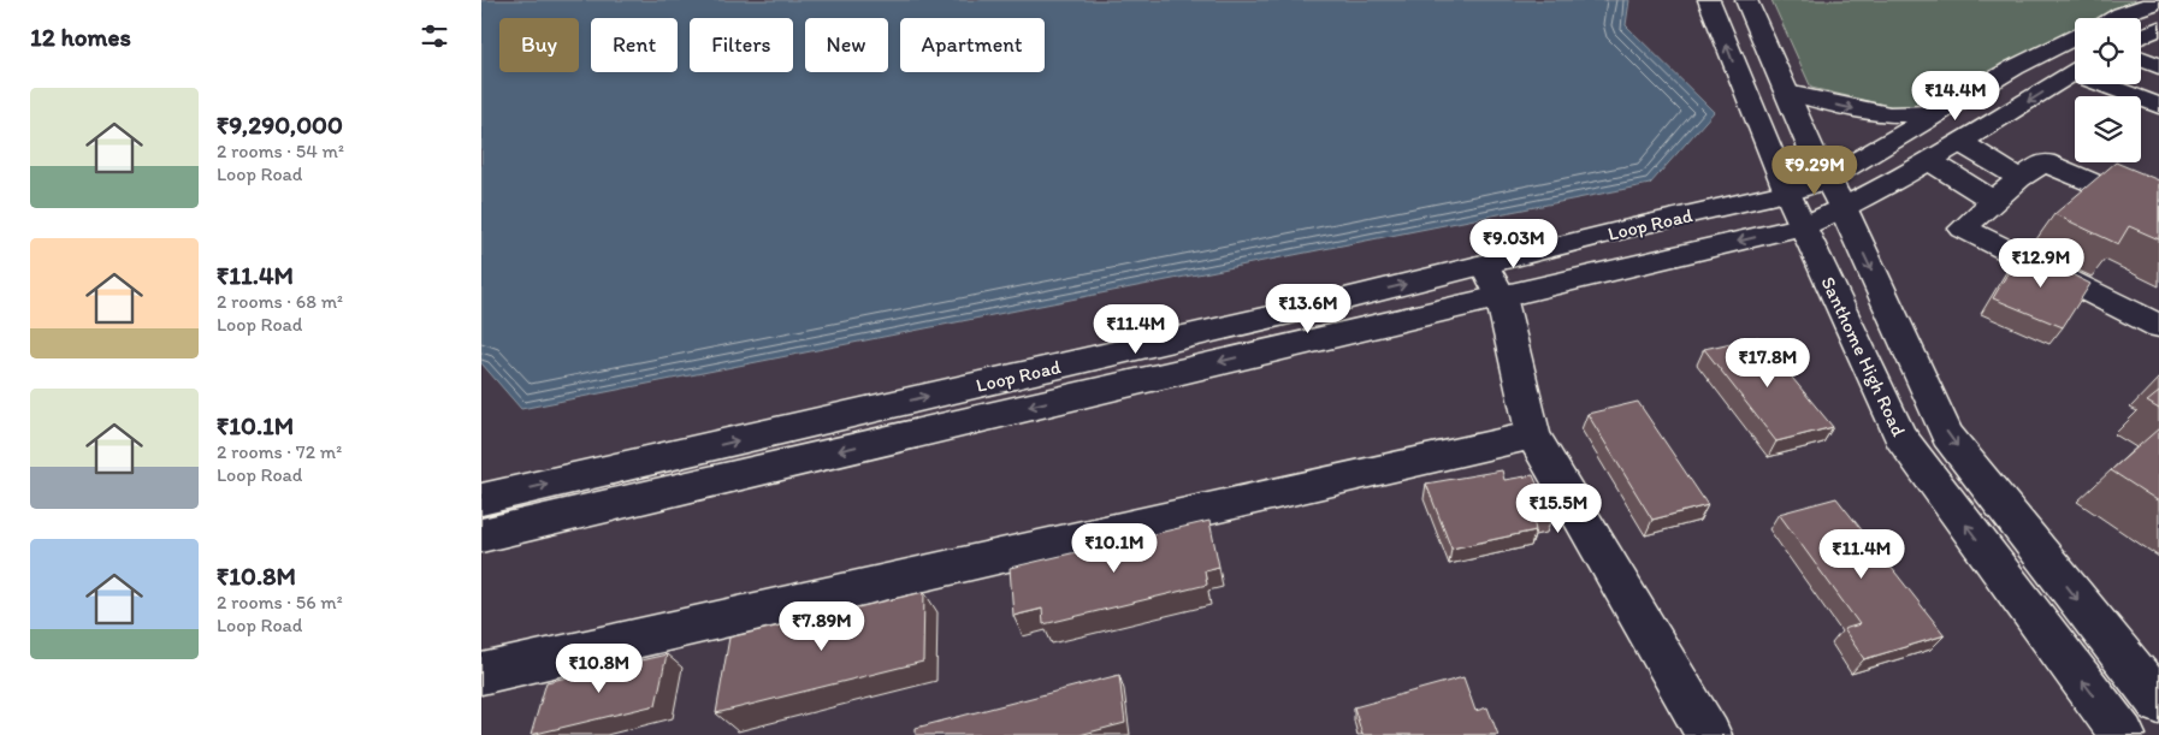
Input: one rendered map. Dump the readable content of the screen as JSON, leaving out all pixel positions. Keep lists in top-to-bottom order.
{
  "streets": {
    "street": ["Loop Road", "Santhome High Road"]
  },
  "crossings": [
    ["Loop Road", "Santhome High Road"]
  ],
  "page": {
    "heading": "12 homes",
    "chip": [
      "Buy",
      "Rent",
      "Filters",
      "New",
      "Apartment"
    ],
    "price": [
      "₹14.4M",
      "₹9.29M",
      "₹9.03M",
      "₹12.9M",
      "₹13.6M",
      "₹11.4M",
      "₹17.8M",
      "₹15.5M",
      "₹10.1M",
      "₹11.4M",
      "₹7.89M",
      "₹10.8M"
    ],
    "list": [
      {
        "name": "₹9,290,000",
        "note": "2 rooms · 54 m² · Loop Road"
      },
      {
        "name": "₹11.4M",
        "note": "2 rooms · 68 m² · Loop Road"
      },
      {
        "name": "₹10.1M",
        "note": "2 rooms · 72 m² · Loop Road"
      },
      {
        "name": "₹10.8M",
        "note": "2 rooms · 56 m² · Loop Road"
      }
    ]
  }
}
